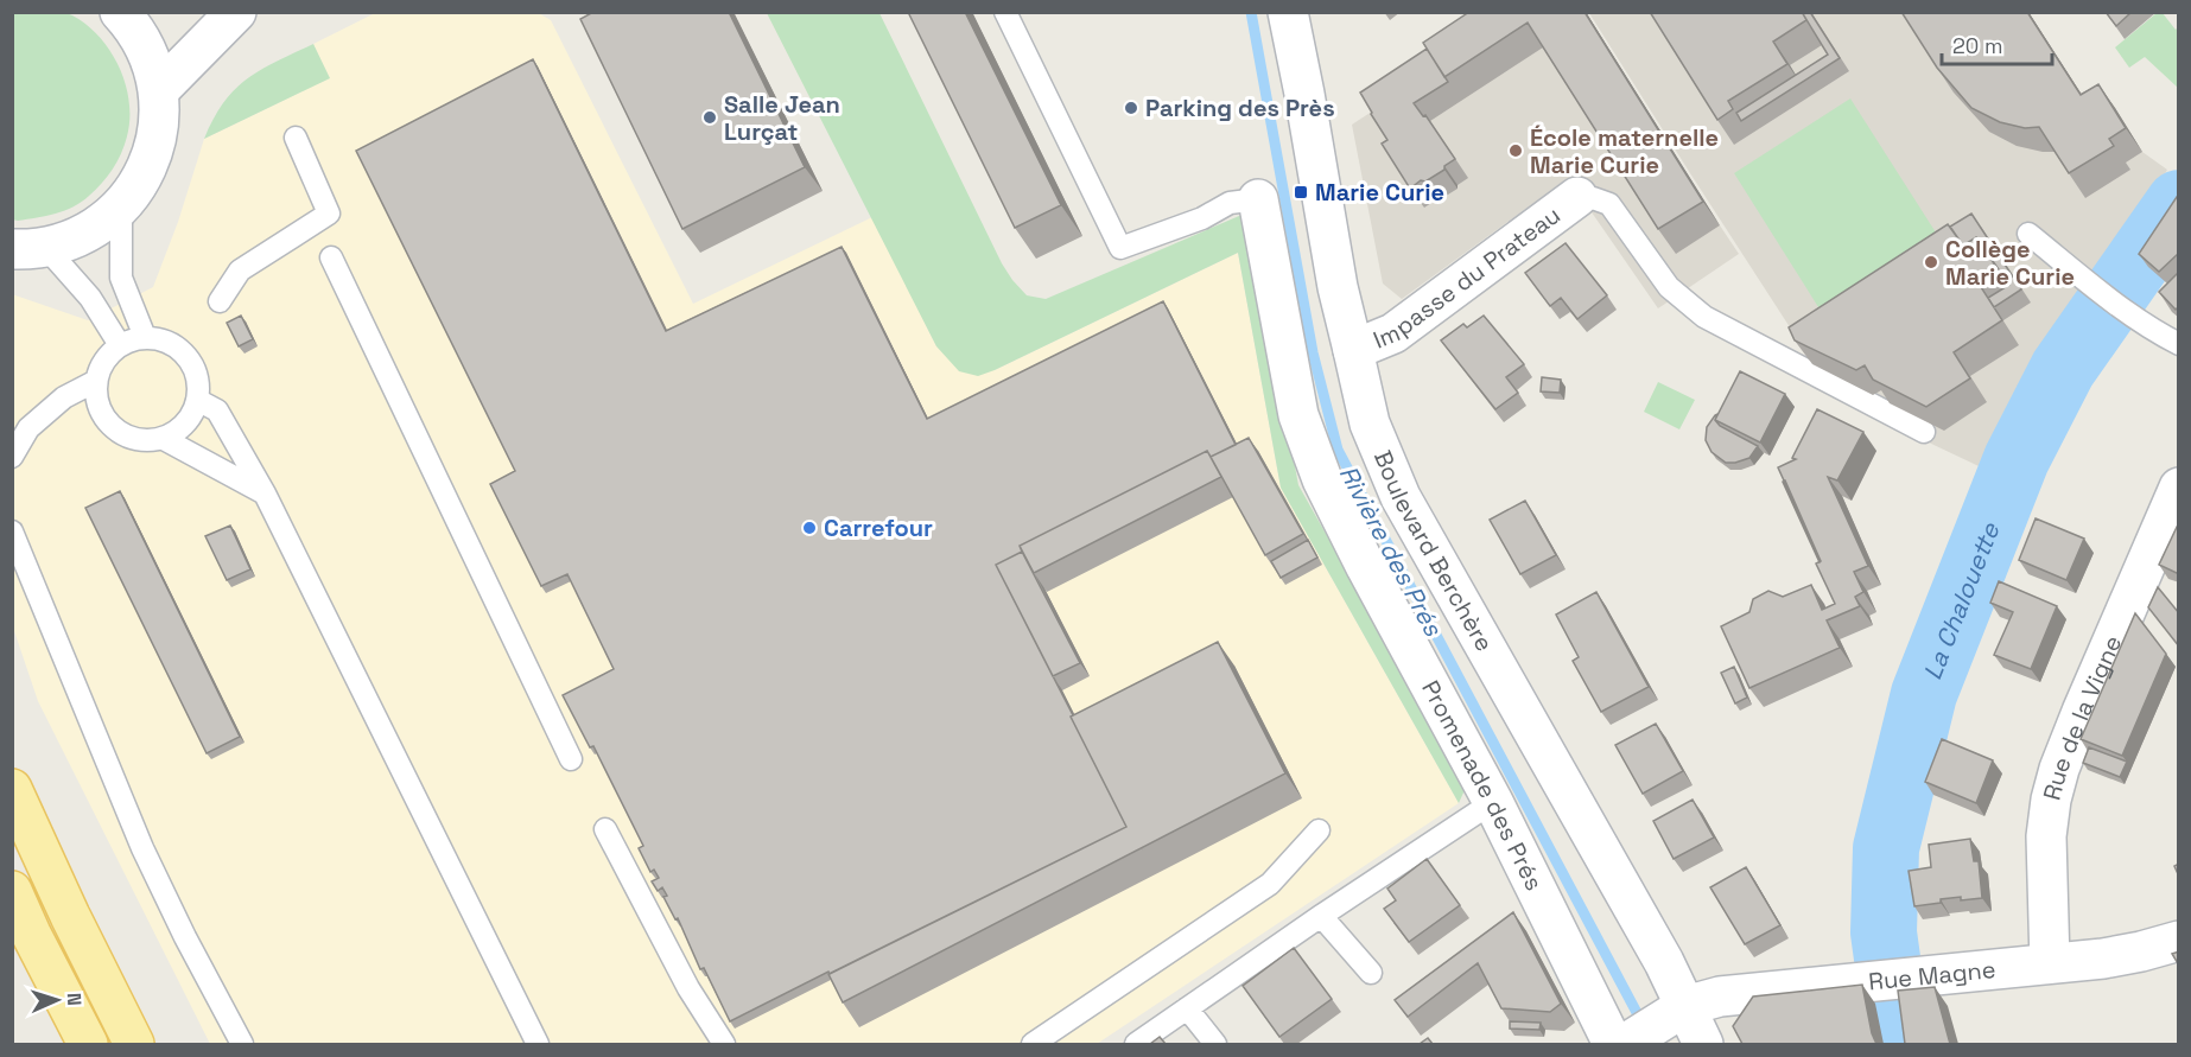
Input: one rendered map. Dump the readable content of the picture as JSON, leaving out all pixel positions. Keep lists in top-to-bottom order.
{
  "streets": {
    "street": [
      "Impasse du Prateau",
      "Boulevard Berchère",
      "Rue de la Vigne",
      "Promenade des Prés",
      "Rue Magne"
    ]
  },
  "crossings": [
    ["Impasse du Prateau", "Boulevard Berchère"],
    ["Boulevard Berchère", "Rue Magne"],
    ["Rue de la Vigne", "Rue Magne"]
  ],
  "water": ["Rivière des Prés", "La Chalouette"],
  "places": {
    "other": [
      "Parking des Près",
      "Salle Jean Lurçat",
      "École maternelle Marie Curie",
      "Collège Marie Curie",
      "Carrefour"
    ],
    "transit": ["Marie Curie"]
  },
  "scale_bar": "20 m",
  "north": "right"
}
